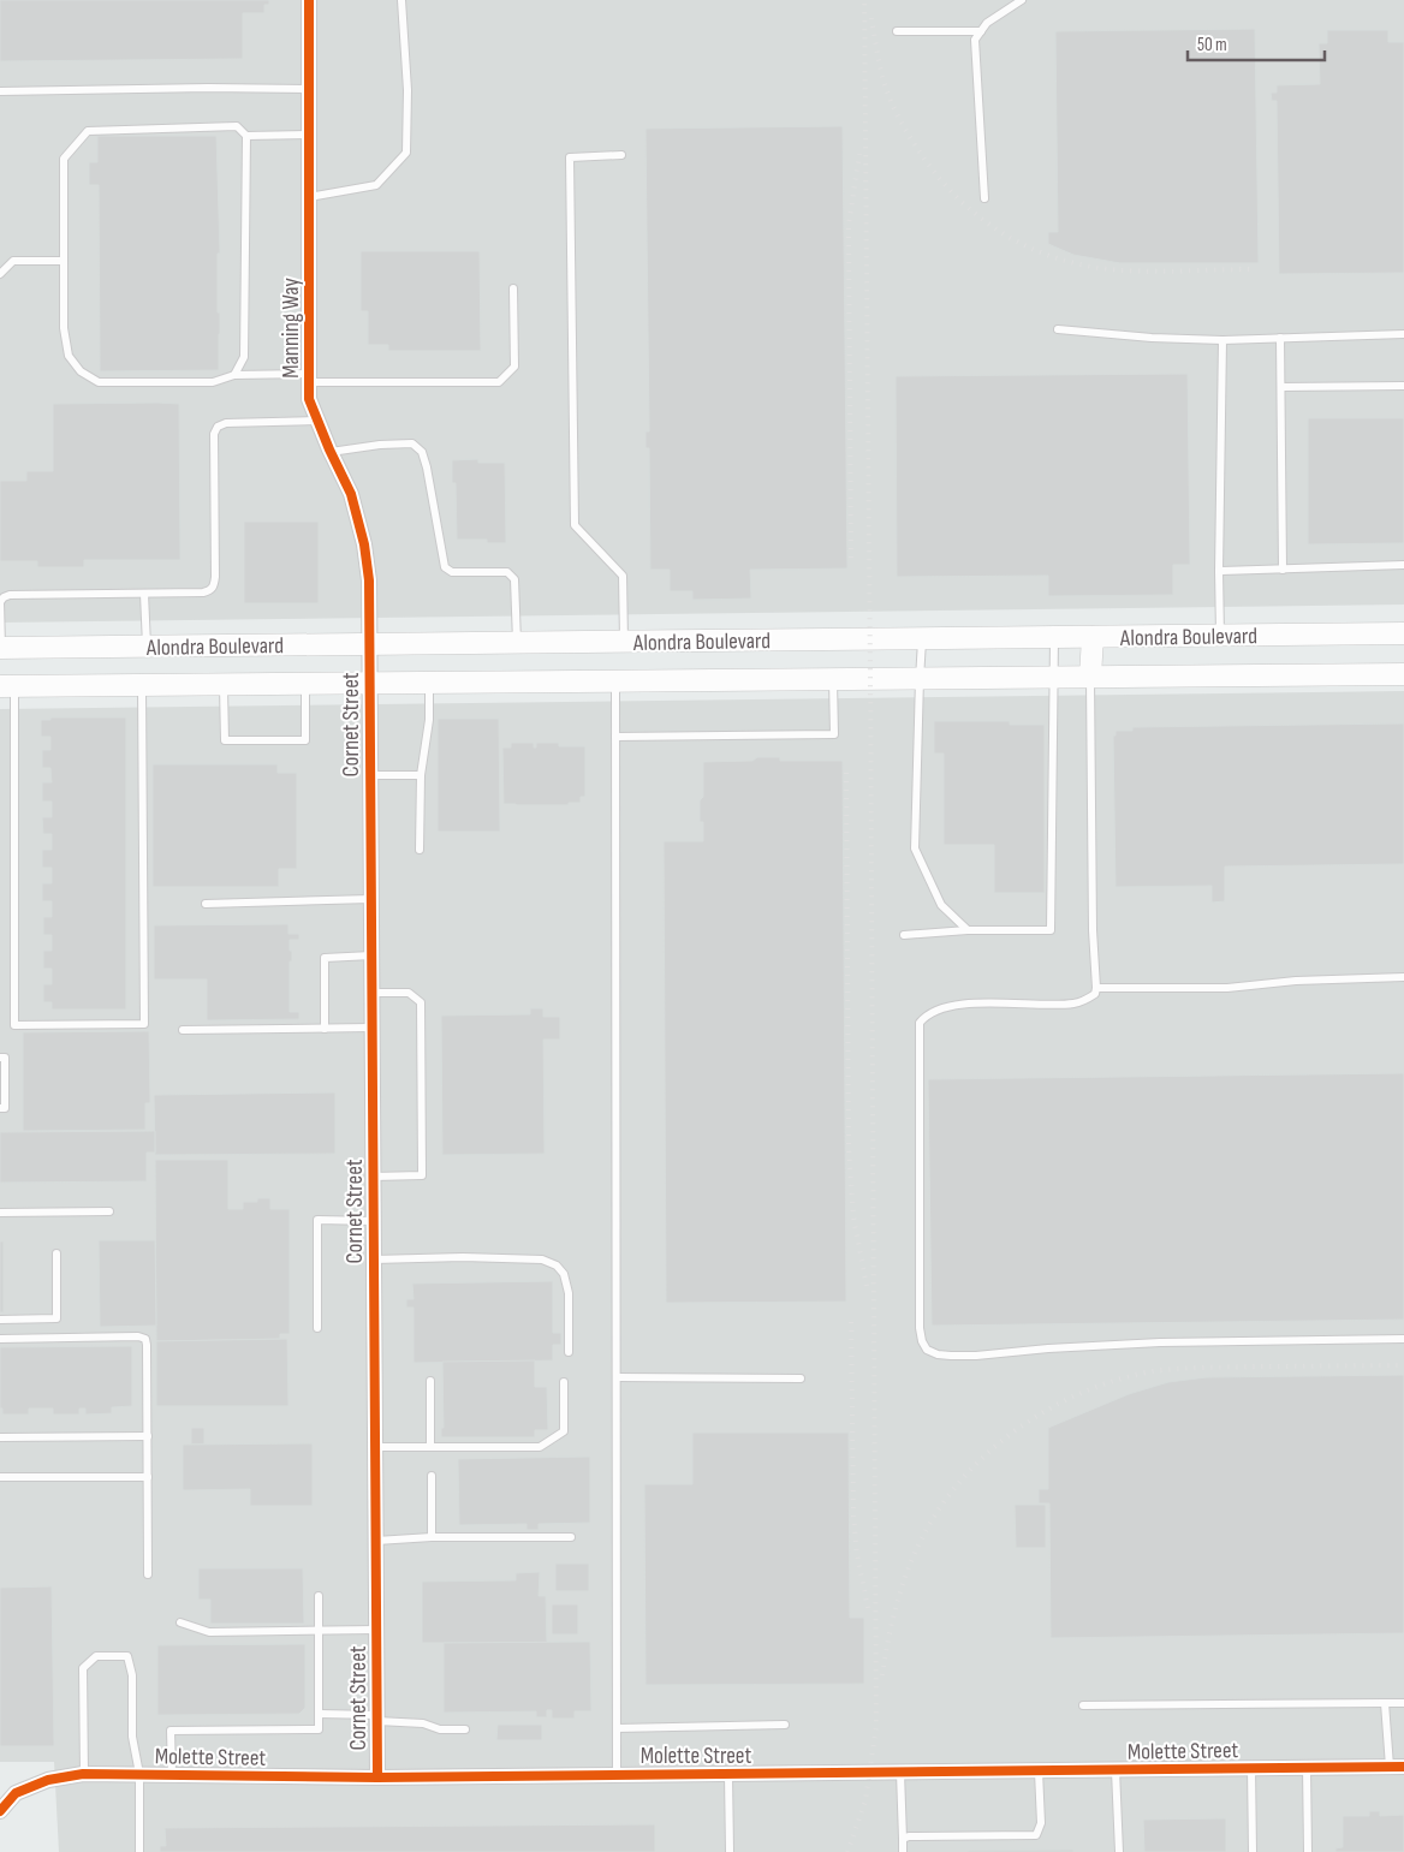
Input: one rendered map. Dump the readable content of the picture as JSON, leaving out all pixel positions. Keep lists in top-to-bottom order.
{
  "streets": {
    "main road": ["Alondra Boulevard"],
    "street": ["Manning Way", "Cornet Street", "Molette Street"]
  },
  "crossings": [
    ["Manning Way", "Alondra Boulevard"],
    ["Manning Way", "Cornet Street"],
    ["Alondra Boulevard", "Cornet Street"],
    ["Cornet Street", "Molette Street"]
  ],
  "scale_bar": "50 m"
}
